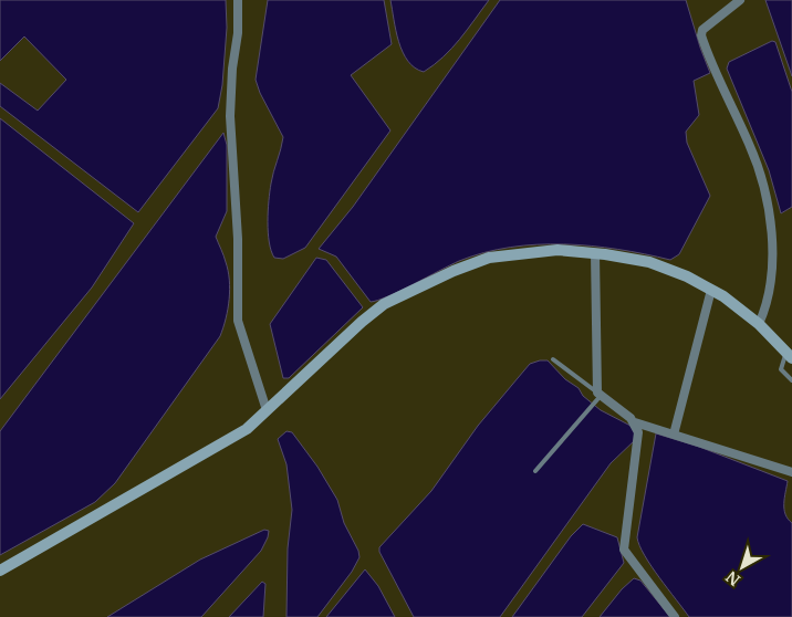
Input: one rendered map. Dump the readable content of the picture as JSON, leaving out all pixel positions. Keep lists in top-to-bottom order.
{
  "north": "bottom left"
}
